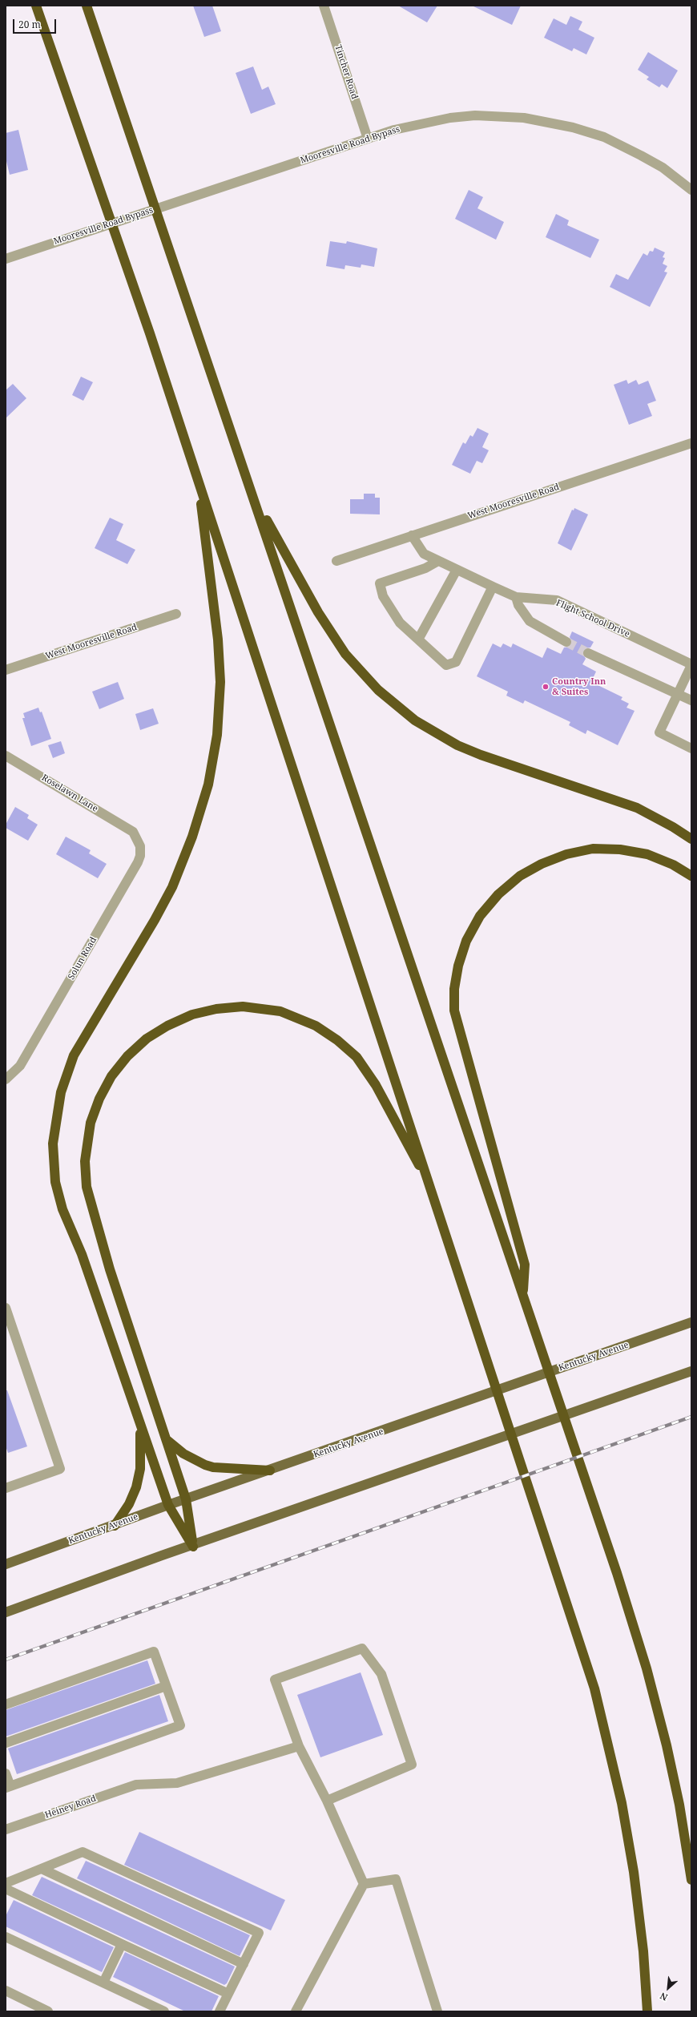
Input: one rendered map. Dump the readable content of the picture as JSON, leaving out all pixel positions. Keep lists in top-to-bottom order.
{
  "streets": {
    "main road": ["Kentucky Avenue"],
    "street": [
      "Tincher Road",
      "Mooresville Road Bypass",
      "West Mooresville Road",
      "Flight School Drive",
      "Roselawn Lane",
      "Solun Road",
      "Heiney Road"
    ]
  },
  "crossings": [
    ["Tincher Road", "Mooresville Road Bypass"],
    ["West Mooresville Road", "Flight School Drive"],
    ["Roselawn Lane", "Solun Road"]
  ],
  "places": ["Country Inn & Suites"],
  "scale_bar": "20 m",
  "north": "bottom left"
}
